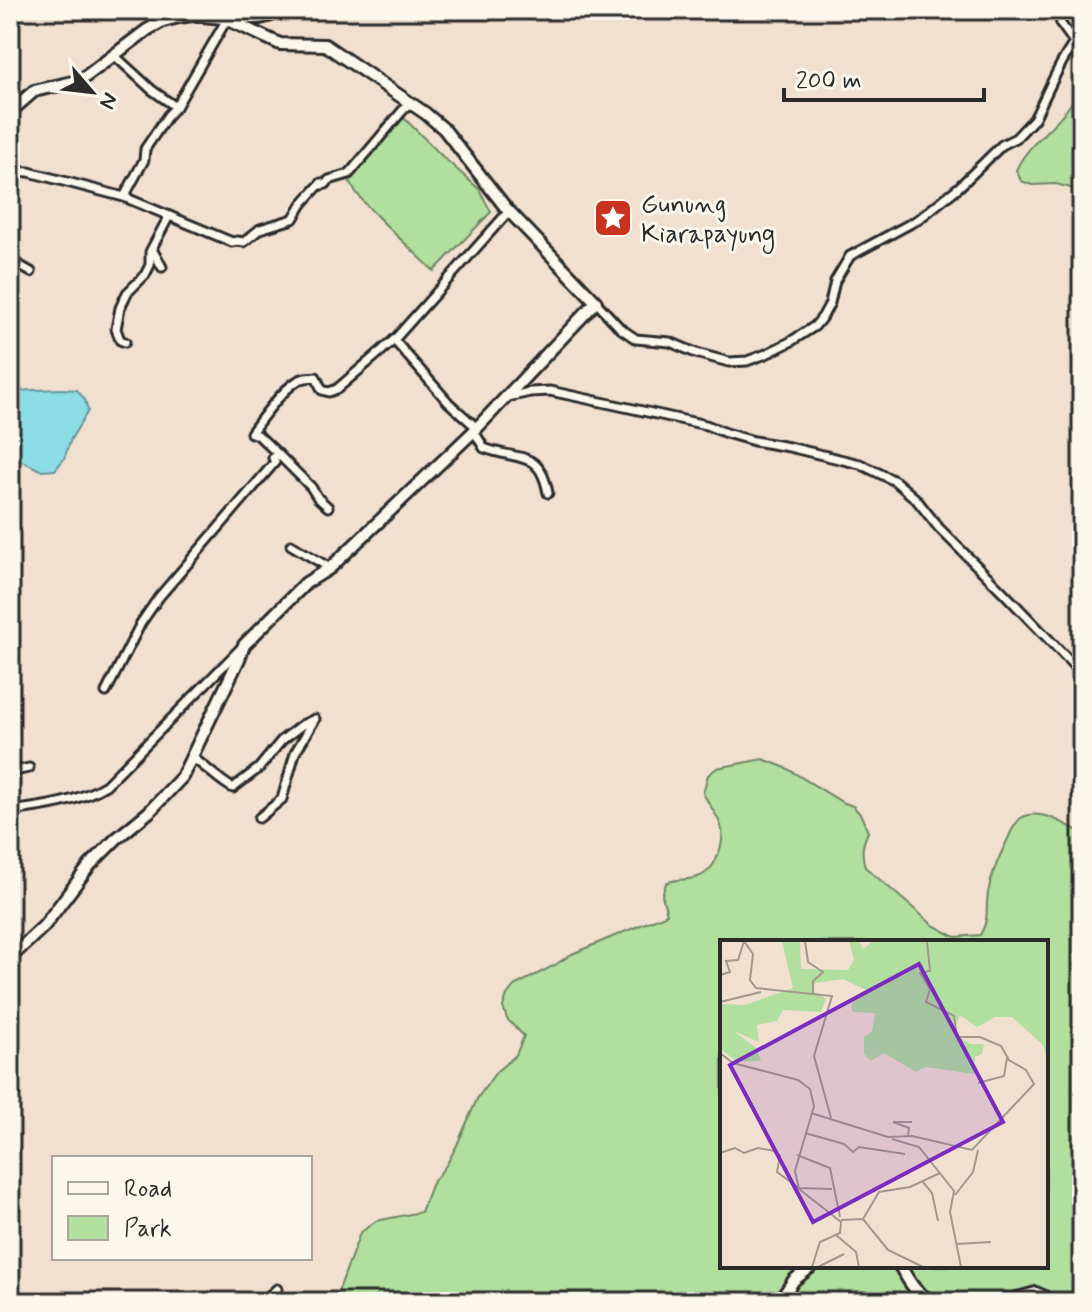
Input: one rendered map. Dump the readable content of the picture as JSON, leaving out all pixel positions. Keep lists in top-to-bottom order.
{
  "places": {
    "place": ["Gunung Kiarapayung"]
  },
  "legend": ["Road", "Park"],
  "scale_bar": "200 m",
  "north": "bottom right"
}
